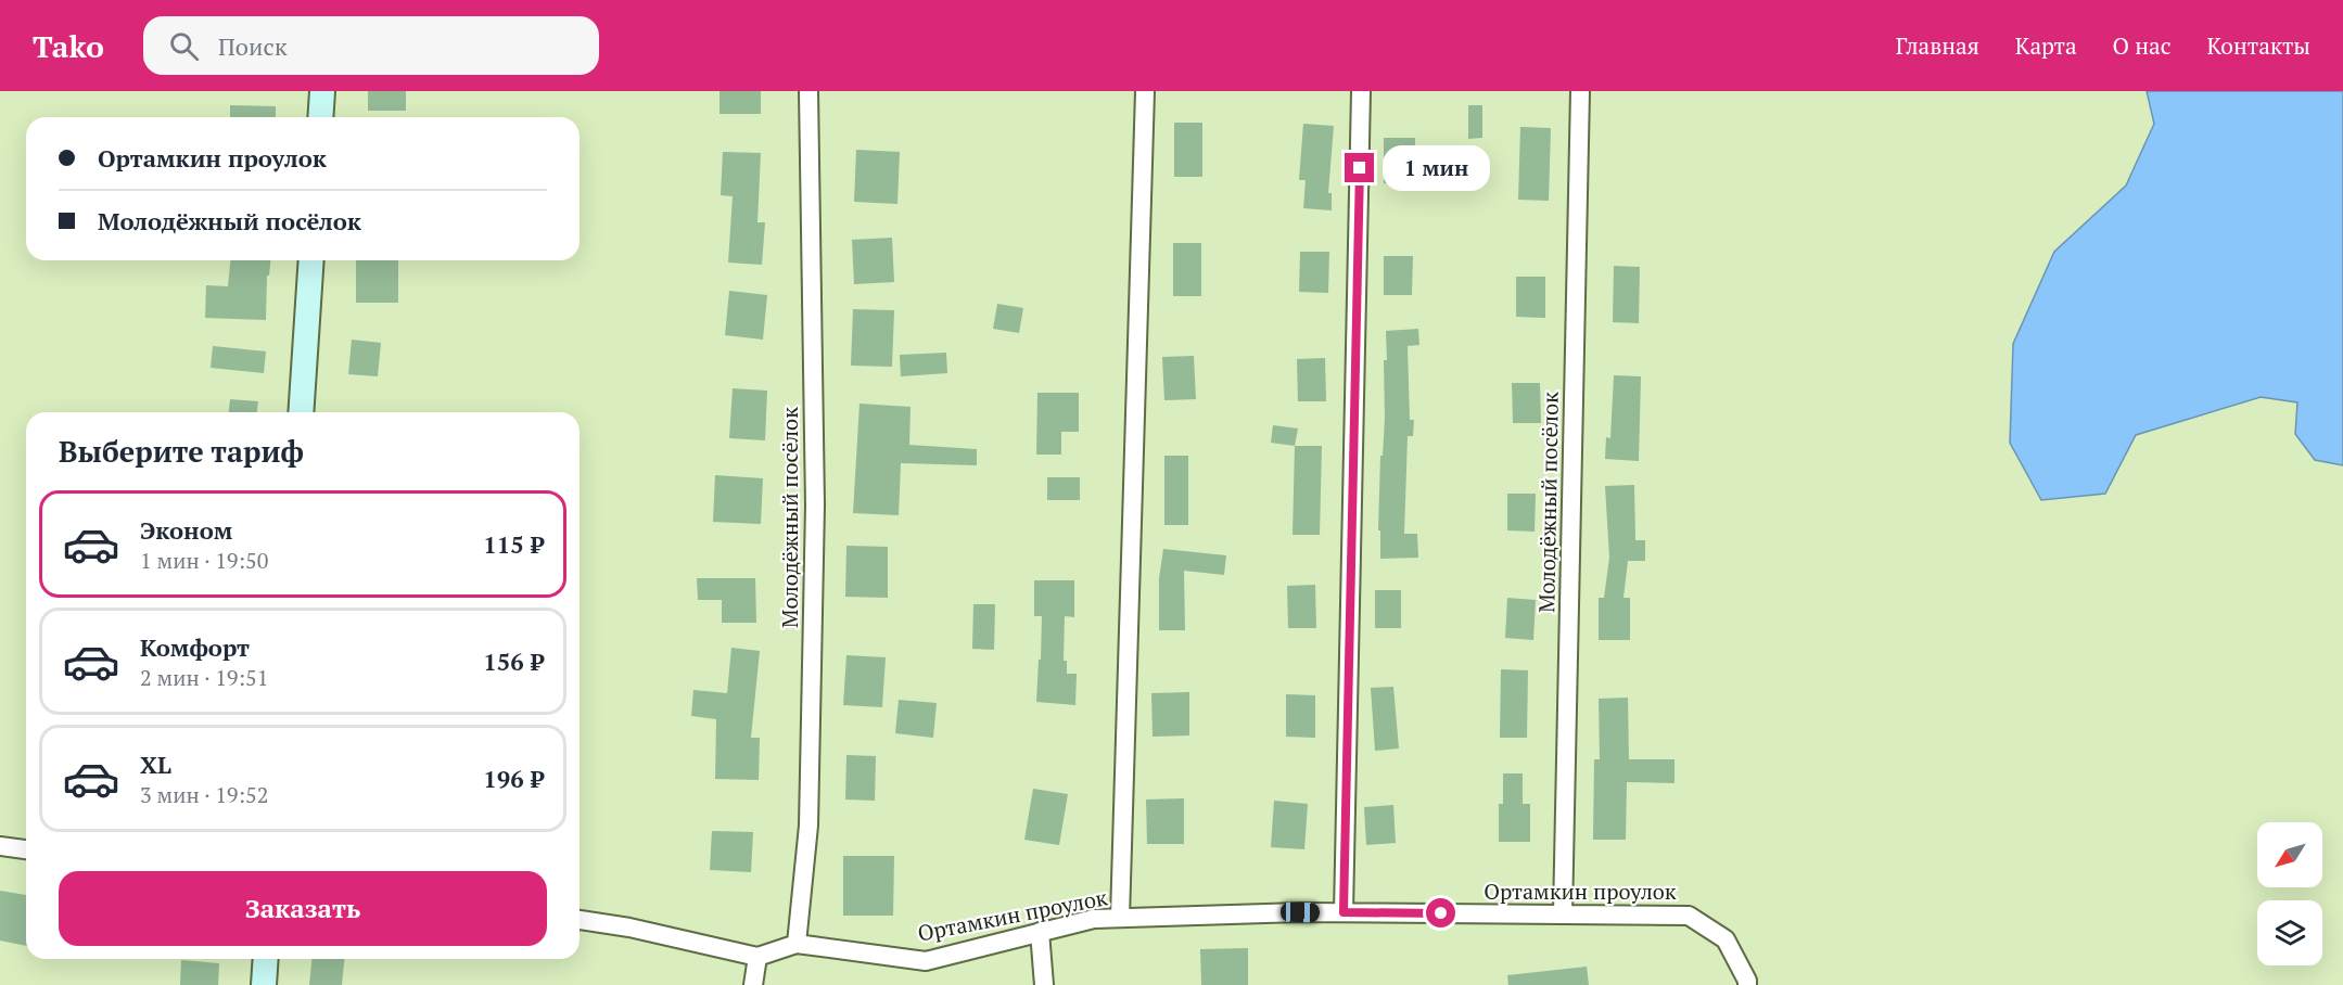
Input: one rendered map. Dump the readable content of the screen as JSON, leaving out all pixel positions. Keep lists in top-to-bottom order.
{
  "streets": {
    "street": ["Молодёжный посёлок", "Ортамкин проулок"]
  },
  "crossings": [
    ["Молодёжный посёлок", "Ортамкин проулок"]
  ],
  "north": "bottom left",
  "page": {
    "header": "Tako",
    "search": "Поиск",
    "nav": [
      "Главная",
      "Карта",
      "О нас",
      "Контакты"
    ],
    "banner": ["Ортамкин проулок", "Молодёжный посёлок"],
    "bubble": "1 мин",
    "heading": "Выберите тариф",
    "list": [
      {
        "name": "Эконом",
        "note": "1 мин · 19:50",
        "value": "115 ₽"
      },
      {
        "name": "Комфорт",
        "note": "2 мин · 19:51",
        "value": "156 ₽"
      },
      {
        "name": "XL",
        "note": "3 мин · 19:52",
        "value": "196 ₽"
      }
    ],
    "buttons": "Заказать"
  }
}
